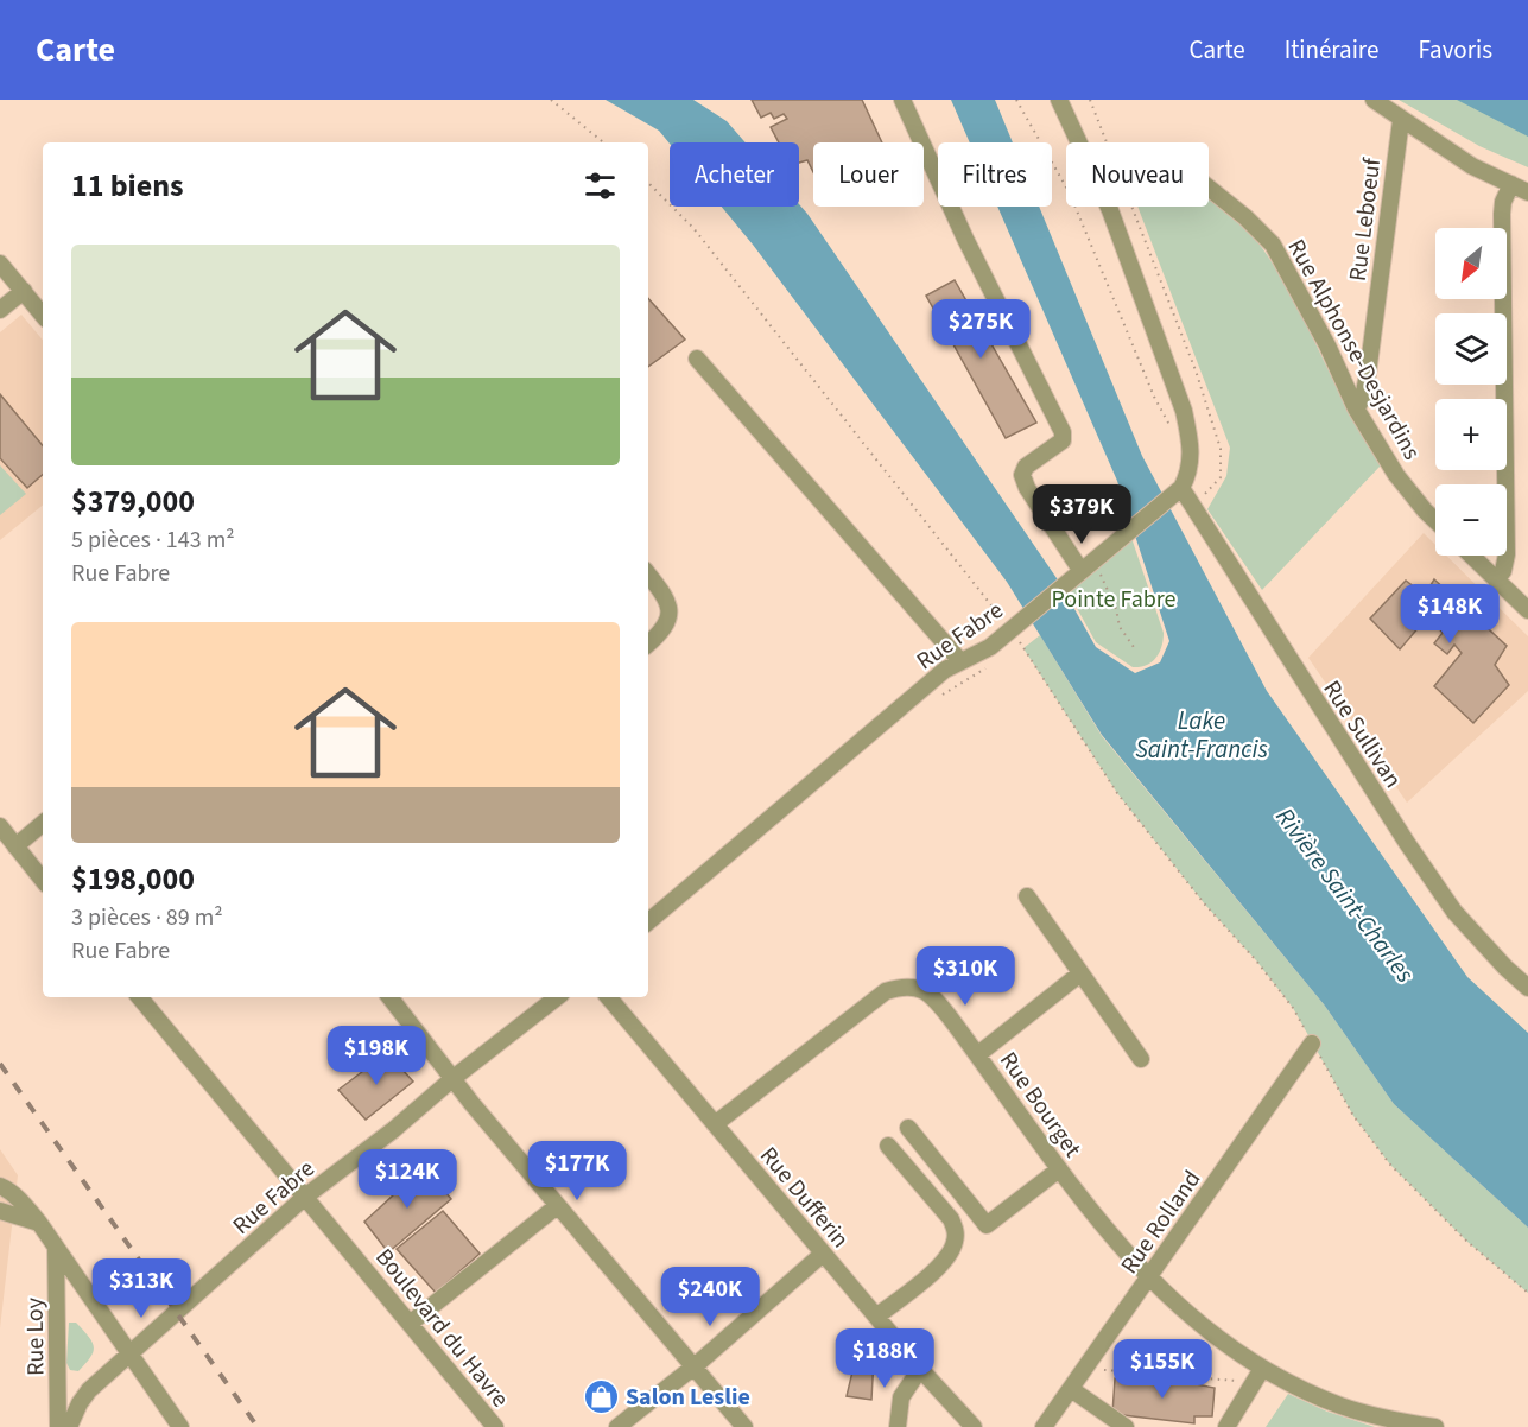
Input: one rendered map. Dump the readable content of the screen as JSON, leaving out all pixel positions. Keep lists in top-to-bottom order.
{
  "streets": {
    "street": [
      "Rue Leboeuf",
      "Rue Alphonse-Desjardins",
      "Rue Fabre",
      "Rue Sullivan",
      "Rue Bourget",
      "Rue Dufferin",
      "Rue Rolland",
      "Boulevard du Havre",
      "Rue Loy"
    ]
  },
  "crossings": [
    ["Rue Leboeuf", "Rue Alphonse-Desjardins"],
    ["Rue Fabre", "Rue Sullivan"],
    ["Rue Fabre", "Boulevard du Havre"],
    ["Rue Bourget", "Rue Dufferin"],
    ["Rue Bourget", "Rue Rolland"]
  ],
  "water": ["Lake Saint-Francis", "Rivière Saint-Charles"],
  "parks": ["Pointe Fabre"],
  "places": {
    "shop": ["Salon Leslie"]
  },
  "north": "bottom left",
  "page": {
    "header": "Carte",
    "nav": ["Carte", "Itinéraire", "Favoris"],
    "chip": [
      "Acheter",
      "Louer",
      "Filtres",
      "Nouveau"
    ],
    "heading": "11 biens",
    "map_buttons": ["+", "−"],
    "list": [
      {
        "name": "$379,000",
        "note": "5 pièces · 143 m² · Rue Fabre"
      },
      {
        "name": "$198,000",
        "note": "3 pièces · 89 m² · Rue Fabre"
      }
    ],
    "price": [
      "$275K",
      "$379K",
      "$148K",
      "$310K",
      "$198K",
      "$177K",
      "$124K",
      "$313K",
      "$240K",
      "$188K",
      "$155K"
    ]
  }
}
